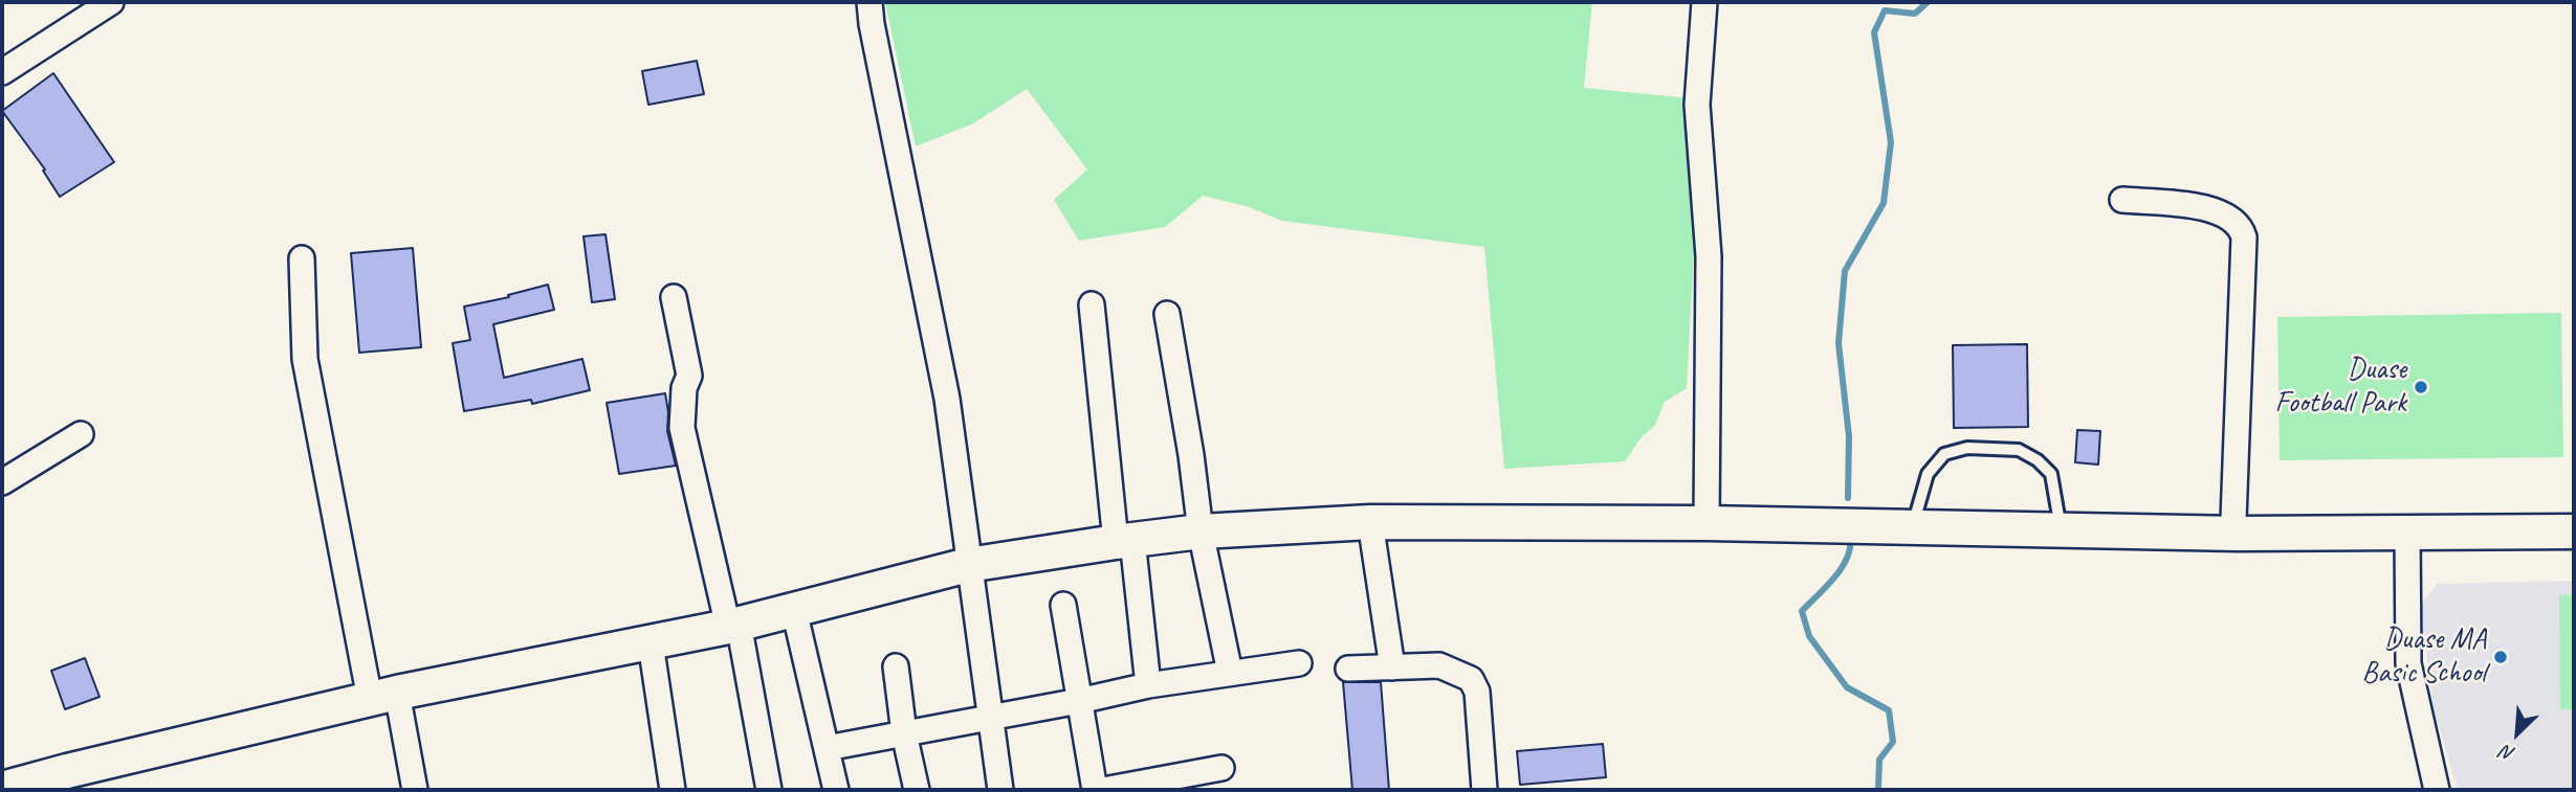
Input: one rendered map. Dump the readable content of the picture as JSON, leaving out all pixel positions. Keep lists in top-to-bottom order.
{
  "places": ["Duase Football Park", "Duase MA Basic School"],
  "north": "bottom left"
}
